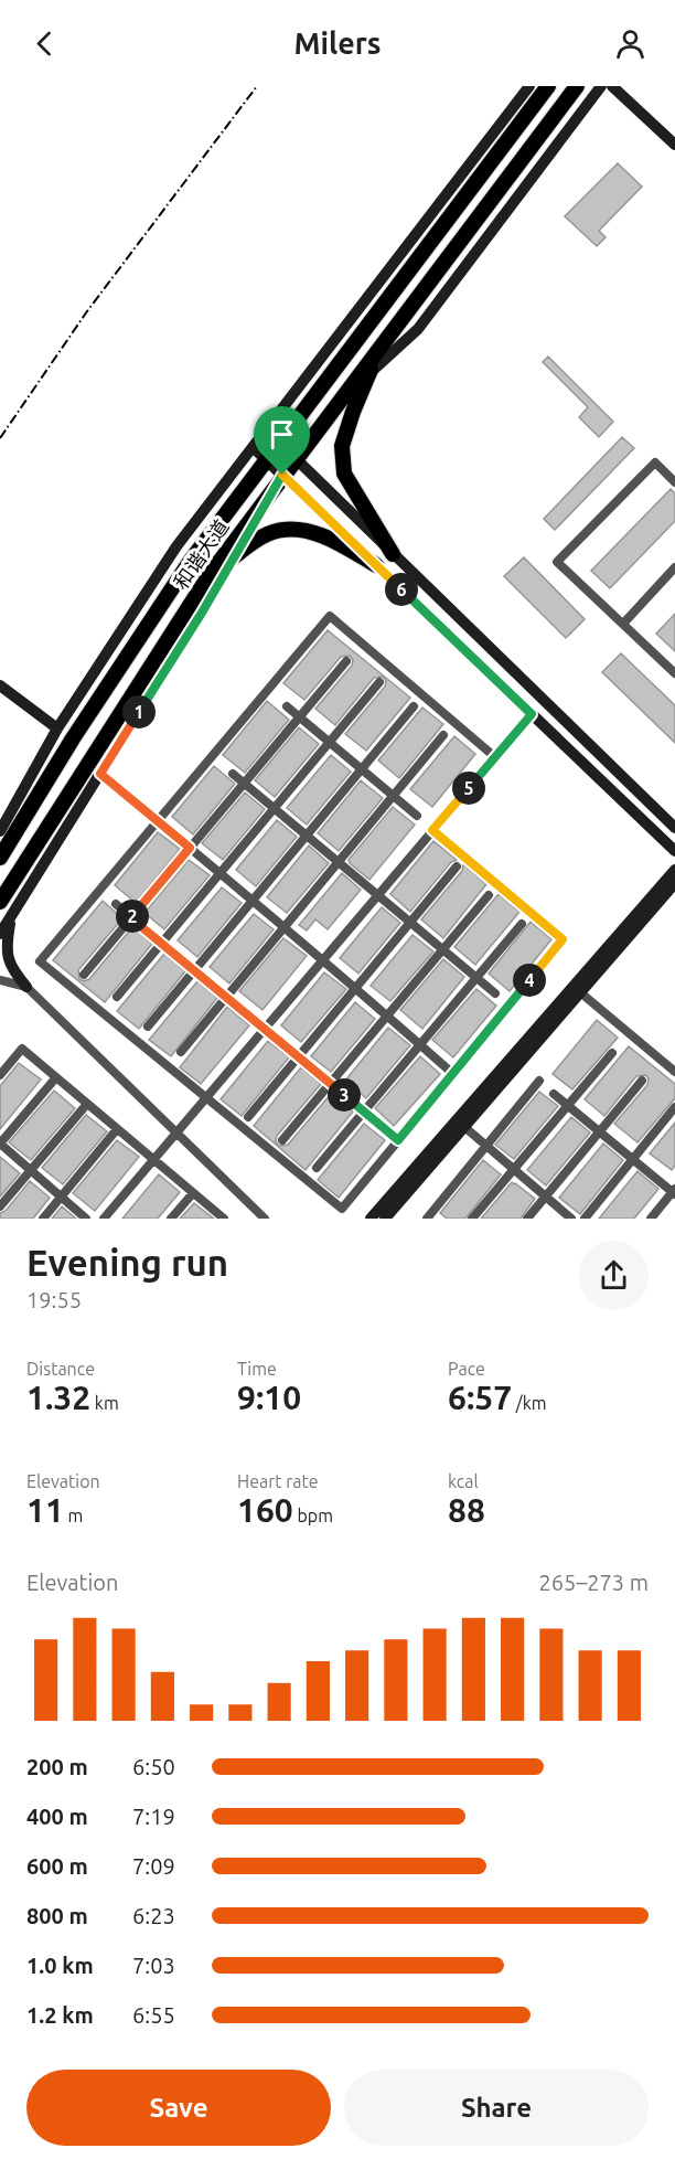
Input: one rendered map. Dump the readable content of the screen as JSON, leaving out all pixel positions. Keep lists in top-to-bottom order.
{
  "streets": {
    "highway": ["和谐大道"]
  },
  "page": {
    "header": "Milers",
    "pins": [
      "6",
      "1",
      "5",
      "2",
      "4",
      "3"
    ],
    "heading": ["Evening run", "19:55"],
    "stats": [
      ["Distance", "1.32 km"],
      ["Time", "9:10"],
      ["Pace", "6:57 /km"],
      ["Elevation", "11 m"],
      ["Heart rate", "160 bpm"],
      ["kcal", "88"]
    ],
    "chart": ["Elevation", "265–273 m"],
    "list": [
      {
        "name": "200 m",
        "note": "6:50"
      },
      {
        "name": "400 m",
        "note": "7:19"
      },
      {
        "name": "600 m",
        "note": "7:09"
      },
      {
        "name": "800 m",
        "note": "6:23"
      },
      {
        "name": "1.0 km",
        "note": "7:03"
      },
      {
        "name": "1.2 km",
        "note": "6:55"
      }
    ],
    "buttons": ["Save", "Share"]
  }
}
